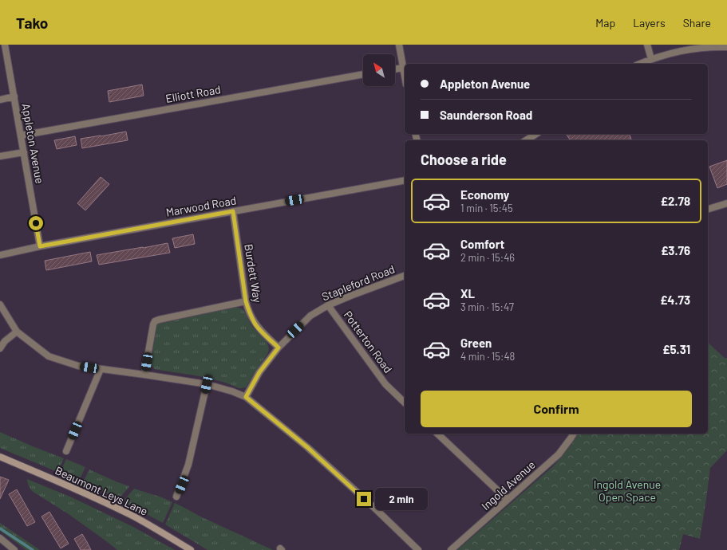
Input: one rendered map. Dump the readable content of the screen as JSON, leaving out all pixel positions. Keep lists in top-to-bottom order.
{
  "streets": {
    "street": [
      "Elliott Road",
      "Appleton Avenue",
      "Marwood Road",
      "Burdett Way",
      "Stapleford Road",
      "Potterton Road",
      "Ingold Avenue",
      "Beaumont Leys Lane"
    ]
  },
  "crossings": [
    ["Elliott Road", "Appleton Avenue"],
    ["Appleton Avenue", "Marwood Road"],
    ["Marwood Road", "Burdett Way"],
    ["Burdett Way", "Stapleford Road"],
    ["Stapleford Road", "Potterton Road"]
  ],
  "parks": ["Ingold Avenue Open Space"],
  "north": "top left",
  "page": {
    "header": "Tako",
    "nav": ["Map", "Layers", "Share"],
    "banner": ["Appleton Avenue", "Saunderson Road"],
    "heading": "Choose a ride",
    "list": [
      {
        "name": "Economy",
        "note": "1 min · 15:45",
        "value": "£2.78"
      },
      {
        "name": "Comfort",
        "note": "2 min · 15:46",
        "value": "£3.76"
      },
      {
        "name": "XL",
        "note": "3 min · 15:47",
        "value": "£4.73"
      },
      {
        "name": "Green",
        "note": "4 min · 15:48",
        "value": "£5.31"
      }
    ],
    "buttons": "Confirm",
    "bubble": "2 min"
  }
}
